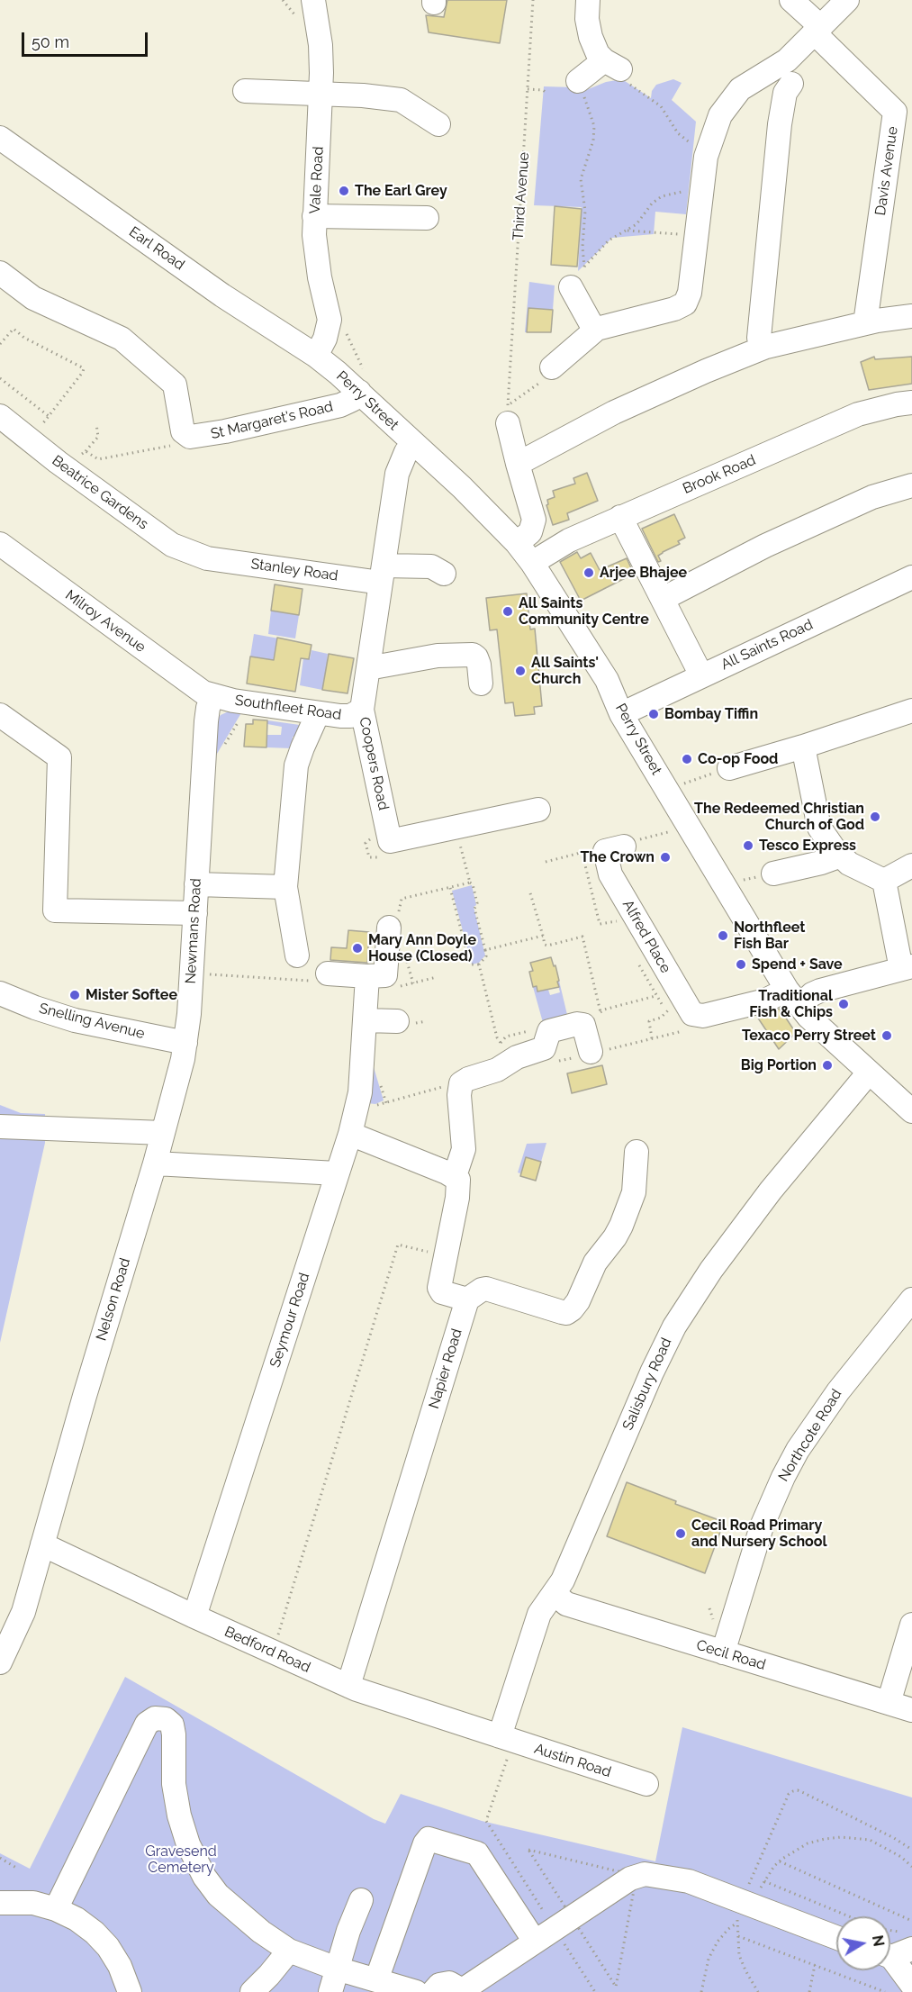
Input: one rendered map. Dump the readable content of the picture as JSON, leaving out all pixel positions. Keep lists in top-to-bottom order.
{
  "streets": {
    "street": [
      "Davis Avenue",
      "Vale Road",
      "Earl Road",
      "Perry Street",
      "St Margaret's Road",
      "Brook Road",
      "Beatrice Gardens",
      "Stanley Road",
      "Milroy Avenue",
      "All Saints Road",
      "Southfleet Road",
      "Coopers Road",
      "Newmans Road",
      "Alfred Place",
      "Snelling Avenue",
      "Nelson Road",
      "Seymour Road",
      "Napier Road",
      "Salisbury Road",
      "Northcote Road",
      "Bedford Road",
      "Cecil Road",
      "Austin Road"
    ],
    "path": ["Third Avenue"]
  },
  "crossings": [
    ["Vale Road", "Earl Road"],
    ["Vale Road", "Perry Street"],
    ["Earl Road", "Perry Street"],
    ["Perry Street", "St Margaret's Road"],
    ["Perry Street", "Brook Road"],
    ["Perry Street", "All Saints Road"],
    ["Perry Street", "Coopers Road"],
    ["Perry Street", "Salisbury Road"],
    ["Beatrice Gardens", "Stanley Road"],
    ["Stanley Road", "Coopers Road"],
    ["Milroy Avenue", "Southfleet Road"],
    ["Milroy Avenue", "Newmans Road"],
    ["Southfleet Road", "Coopers Road"],
    ["Southfleet Road", "Newmans Road"],
    ["Newmans Road", "Snelling Avenue"],
    ["Newmans Road", "Nelson Road"],
    ["Nelson Road", "Bedford Road"],
    ["Seymour Road", "Bedford Road"],
    ["Napier Road", "Bedford Road"],
    ["Salisbury Road", "Bedford Road"],
    ["Salisbury Road", "Cecil Road"],
    ["Salisbury Road", "Austin Road"],
    ["Northcote Road", "Cecil Road"],
    ["Bedford Road", "Austin Road"]
  ],
  "parks": ["Gravesend Cemetery"],
  "places": [
    "The Earl Grey",
    "Arjee Bhajee",
    "All Saints Community Centre",
    "All Saints' Church",
    "Bombay Tiffin",
    "Co-op Food",
    "The Redeemed Christian Church of God",
    "Tesco Express",
    "The Crown",
    "Northfleet Fish Bar",
    "Mary Ann Doyle House (Closed)",
    "Spend + Save",
    "Mister Softee",
    "Traditional Fish & Chips",
    "Texaco Perry Street",
    "Big Portion",
    "Cecil Road Primary and Nursery School"
  ],
  "scale_bar": "50 m",
  "north": "right"
}
